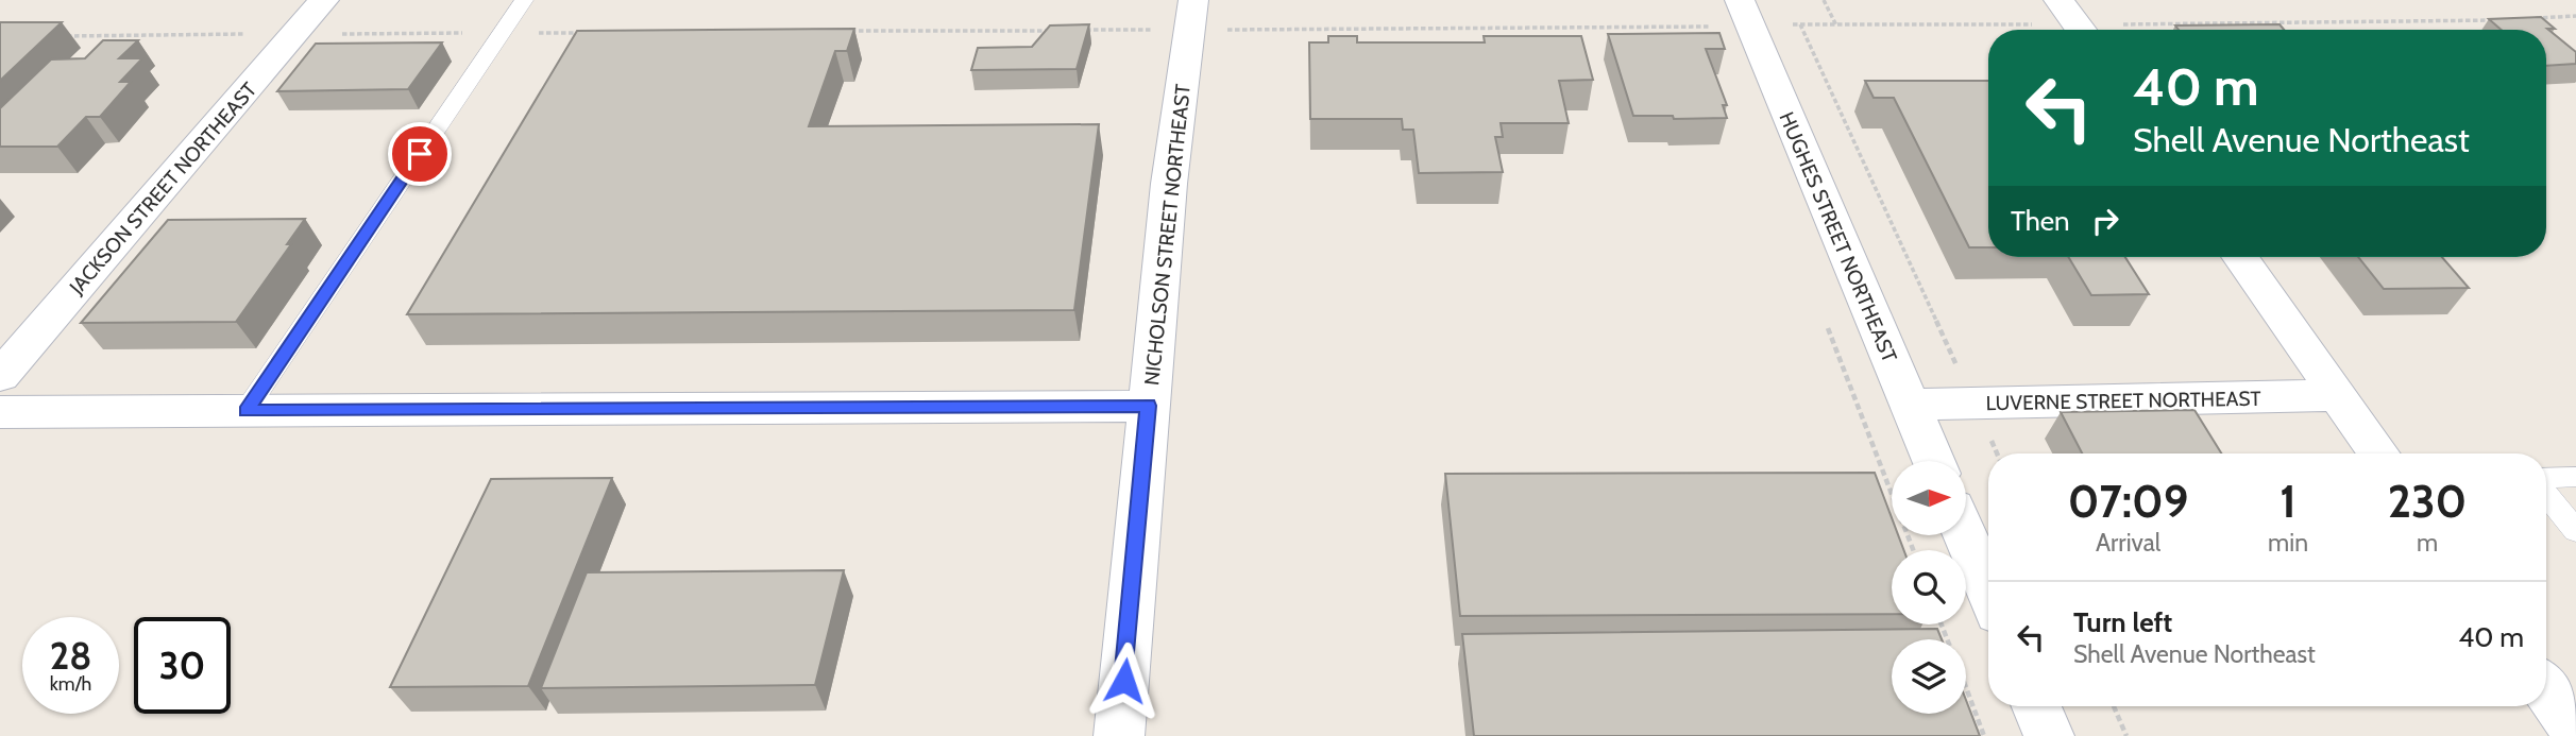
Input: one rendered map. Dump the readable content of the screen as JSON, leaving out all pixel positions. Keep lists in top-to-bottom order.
{
  "streets": {
    "street": [
      "JACKSON STREET NORTHEAST",
      "NICHOLSON STREET NORTHEAST",
      "HUGHES STREET NORTHEAST",
      "LUVERNE STREET NORTHEAST"
    ]
  },
  "crossings": [
    ["HUGHES STREET NORTHEAST", "LUVERNE STREET NORTHEAST"]
  ],
  "north": "right",
  "page": {
    "turn": ["40 m", "Shell Avenue Northeast"],
    "then": "Then",
    "eta": [
      "07:09",
      "Arrival",
      "1",
      "min",
      "230",
      "m"
    ],
    "list": [
      {
        "name": "Turn left",
        "note": "Shell Avenue Northeast",
        "value": "40 m"
      }
    ],
    "speed": "28 km/h",
    "limit": "30"
  }
}
